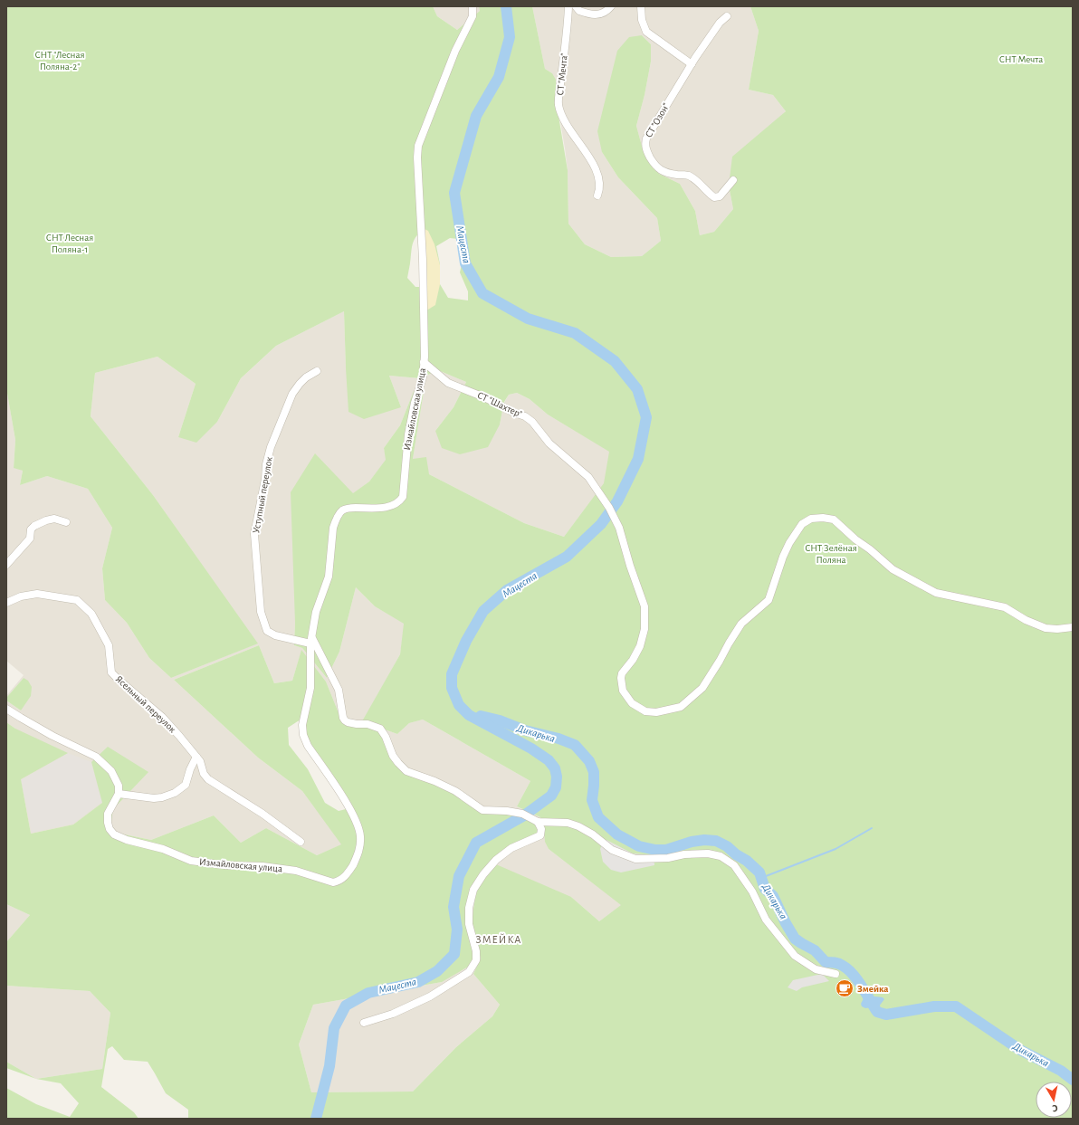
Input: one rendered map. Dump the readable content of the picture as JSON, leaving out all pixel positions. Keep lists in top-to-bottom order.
{
  "streets": {
    "street": [
      "СТ \"Мечта\"",
      "СТ \"Озон\"",
      "СТ \"Шахтер\"",
      "Измайловская улица",
      "Уступный переулок",
      "Ясельный переулок"
    ]
  },
  "crossings": [
    ["СТ \"Шахтер\"", "Измайловская улица"],
    ["Измайловская улица", "Уступный переулок"]
  ],
  "districts": ["ЗМЕЙКА"],
  "water": ["Мацеста", "Дикарька"],
  "parks": [
    "СНТ \"Лесная Поляна-2\"",
    "СНТ Мечта",
    "СНТ Лесная Поляна-1",
    "СНТ Зелёная Поляна"
  ],
  "places": {
    "cafe": ["Змейка"]
  },
  "north": "bottom"
}
